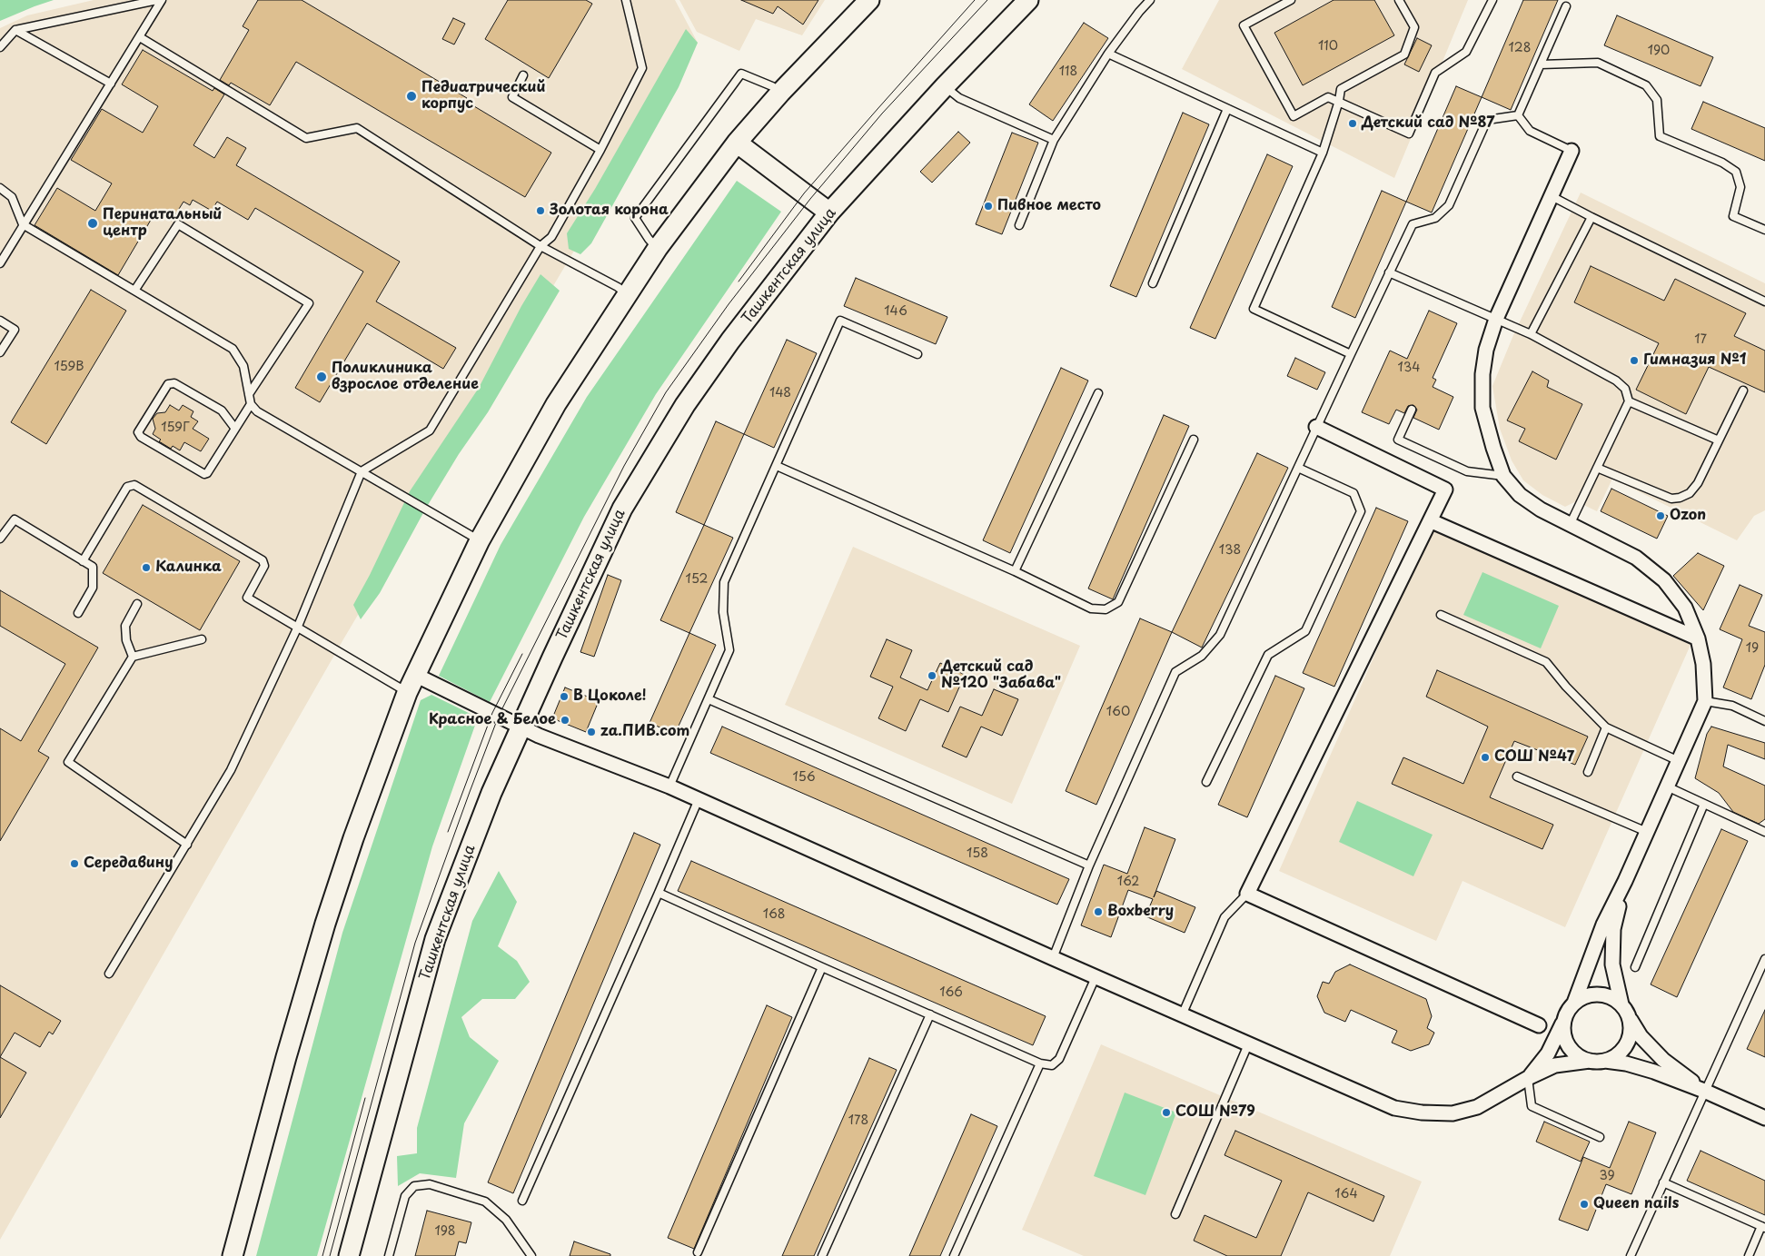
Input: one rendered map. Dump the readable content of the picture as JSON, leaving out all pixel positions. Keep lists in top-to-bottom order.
{
  "streets": {
    "main road": ["Ташкентская улица"]
  },
  "places": [
    "Педиатрический корпус",
    "Детский сад №87",
    "Пивное место",
    "Золотая корона",
    "Перинатальный центр",
    "Гимназия №1",
    "Поликлиника взрослое отделение",
    "Ozon",
    "Калинка",
    "Детский сад №120 \"Забава\"",
    "В Цоколе!",
    "Красное & Белое",
    "za.ПИВ.com",
    "СОШ №47",
    "Середавину",
    "Boxberry",
    "СОШ №79",
    "Queen nails"
  ],
  "house_numbers": [
    "110",
    "128",
    "190",
    "118",
    "146",
    "17",
    "159В",
    "134",
    "148",
    "159Г",
    "138",
    "152",
    "19",
    "160",
    "156",
    "158",
    "162",
    "168",
    "166",
    "178",
    "39",
    "164",
    "198"
  ]
}
